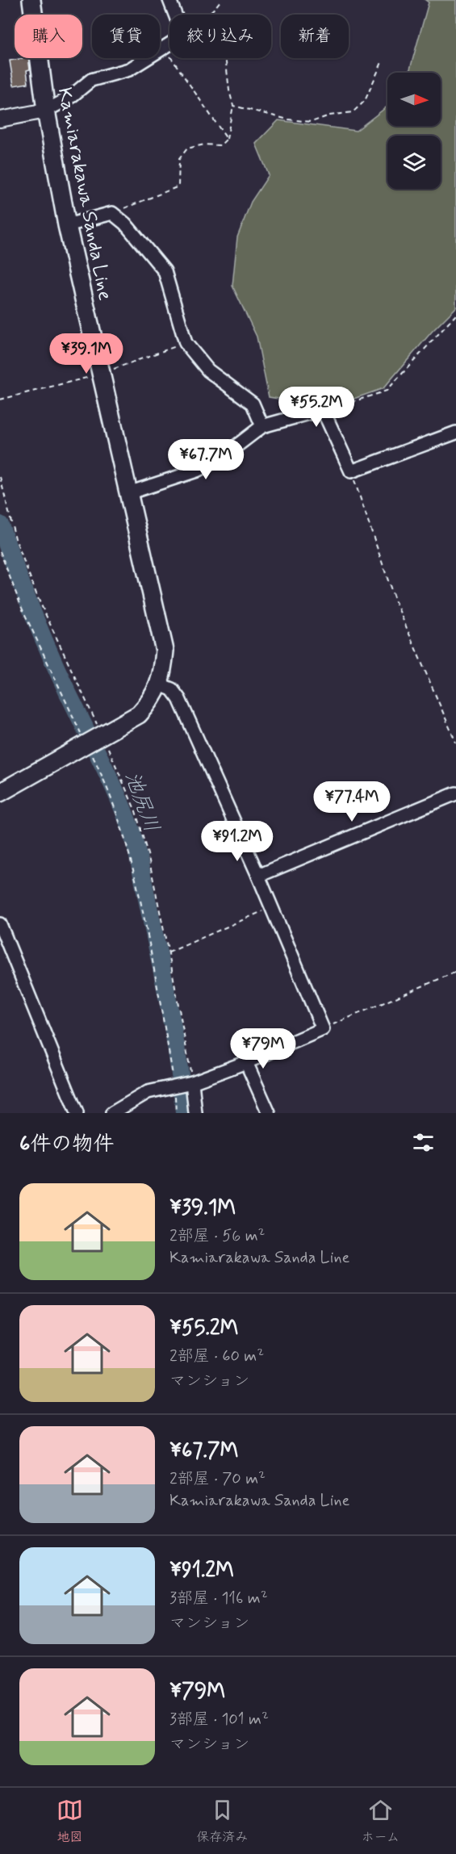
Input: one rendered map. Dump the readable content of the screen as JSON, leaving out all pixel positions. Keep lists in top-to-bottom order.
{
  "streets": {
    "main road": ["Kamiarakawa Sanda Line"]
  },
  "water": ["池尻川"],
  "north": "right",
  "page": {
    "chip": [
      "購入",
      "賃貸",
      "絞り込み",
      "新着"
    ],
    "price": [
      "¥39.1M",
      "¥55.2M",
      "¥67.7M",
      "¥77.4M",
      "¥91.2M",
      "¥79M"
    ],
    "heading": "6件の物件",
    "list": [
      {
        "name": "¥39.1M",
        "note": "2部屋 · 56 m² · Kamiarakawa Sanda Line"
      },
      {
        "name": "¥55.2M",
        "note": "2部屋 · 60 m² · マンション"
      },
      {
        "name": "¥67.7M",
        "note": "2部屋 · 70 m² · Kamiarakawa Sanda Line"
      },
      {
        "name": "¥91.2M",
        "note": "3部屋 · 116 m² · マンション"
      },
      {
        "name": "¥79M",
        "note": "3部屋 · 101 m² · マンション"
      }
    ],
    "tabs": ["地図", "保存済み", "ホーム"]
  }
}
